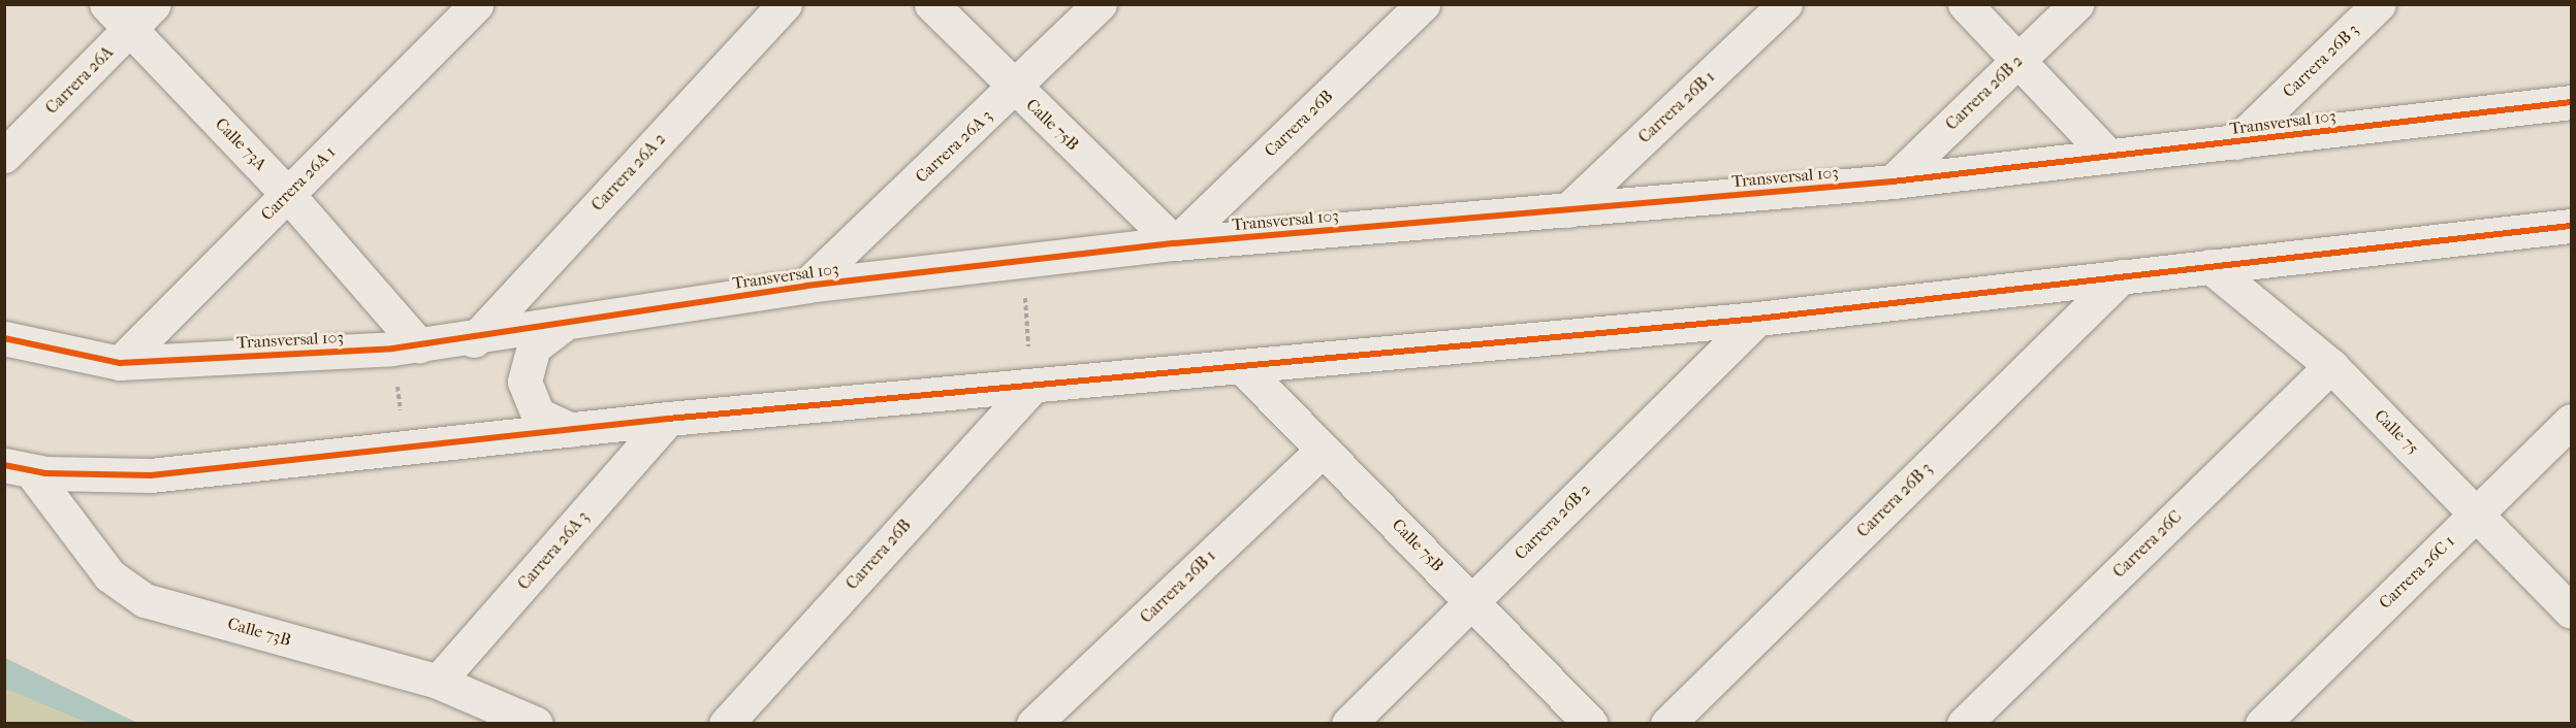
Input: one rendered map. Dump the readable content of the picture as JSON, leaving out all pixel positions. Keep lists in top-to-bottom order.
{
  "streets": {
    "street": [
      "Carrera 26B 3",
      "Carrera 26A",
      "Carrera 26B 2",
      "Carrera 26B 1",
      "Transversal 103",
      "Carrera 26B",
      "Calle 75B",
      "Calle 73A",
      "Carrera 26A 3",
      "Carrera 26A 2",
      "Carrera 26A 1",
      "Calle 75",
      "Carrera 26C",
      "Carrera 26C 1",
      "Calle 73B"
    ]
  },
  "crossings": [
    ["Carrera 26B 3", "Transversal 103"],
    ["Carrera 26A", "Calle 73A"],
    ["Carrera 26B 2", "Transversal 103"],
    ["Carrera 26B 2", "Calle 75B"],
    ["Carrera 26B 1", "Transversal 103"],
    ["Carrera 26B 1", "Calle 75B"],
    ["Transversal 103", "Carrera 26B"],
    ["Transversal 103", "Calle 75B"],
    ["Transversal 103", "Calle 73A"],
    ["Transversal 103", "Carrera 26A 3"],
    ["Transversal 103", "Carrera 26A 2"],
    ["Transversal 103", "Carrera 26A 1"],
    ["Carrera 26B", "Calle 75B"],
    ["Calle 75B", "Carrera 26A 3"],
    ["Calle 73A", "Carrera 26A 1"],
    ["Carrera 26A 3", "Calle 73B"],
    ["Calle 75", "Carrera 26C"],
    ["Calle 75", "Carrera 26C 1"]
  ]
}
